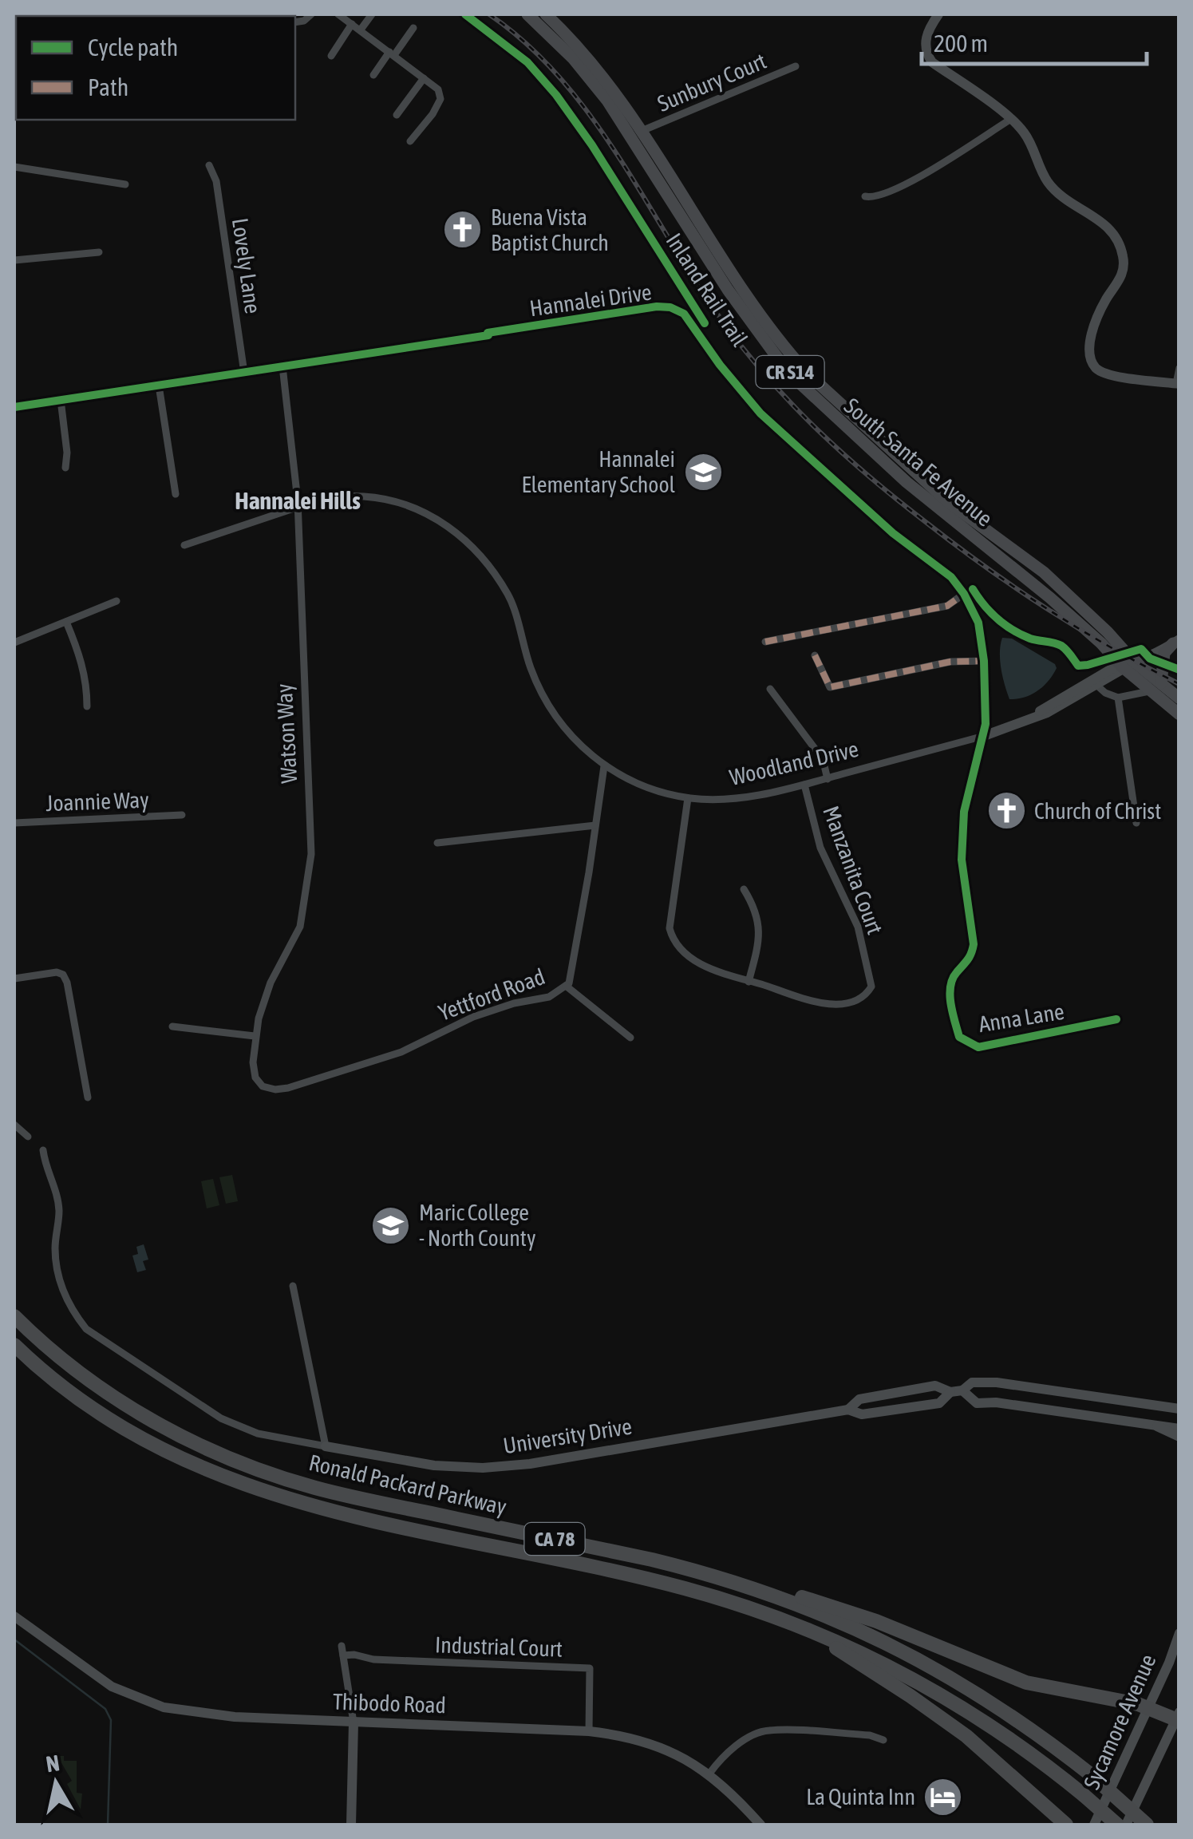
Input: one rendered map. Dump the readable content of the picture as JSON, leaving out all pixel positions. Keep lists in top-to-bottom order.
{
  "streets": {
    "highway": ["Ronald Packard Parkway", "CA 78"],
    "main road": ["CR S14", "South Santa Fe Avenue"],
    "street": [
      "Sunbury Court",
      "Lovely Lane",
      "Hannalei Drive",
      "Watson Way",
      "Woodland Drive",
      "Joannie Way",
      "Manzanita Court",
      "Yettford Road",
      "Anna Lane",
      "University Drive",
      "Industrial Court",
      "Thibodo Road",
      "Sycamore Avenue"
    ],
    "cycle path": ["Inland Rail Trail"]
  },
  "crossings": [
    ["Sunbury Court", "South Santa Fe Avenue"],
    ["Lovely Lane", "Hannalei Drive"],
    ["Hannalei Drive", "Watson Way"],
    ["Hannalei Drive", "Woodland Drive"],
    ["Hannalei Drive", "Anna Lane"],
    ["South Santa Fe Avenue", "Woodland Drive"],
    ["Watson Way", "Woodland Drive"],
    ["Watson Way", "Yettford Road"],
    ["Woodland Drive", "Manzanita Court"],
    ["Woodland Drive", "Yettford Road"],
    ["Woodland Drive", "Anna Lane"],
    ["Industrial Court", "Thibodo Road"]
  ],
  "districts": ["Hannalei Hills"],
  "places": {
    "church": ["Buena Vista Baptist Church", "Church of Christ"],
    "school or university": ["Hannalei Elementary School", "Maric College - North County"],
    "hotel": ["La Quinta Inn"]
  },
  "legend": ["Cycle path", "Path"],
  "scale_bar": "200 m",
  "north": "top"
}
